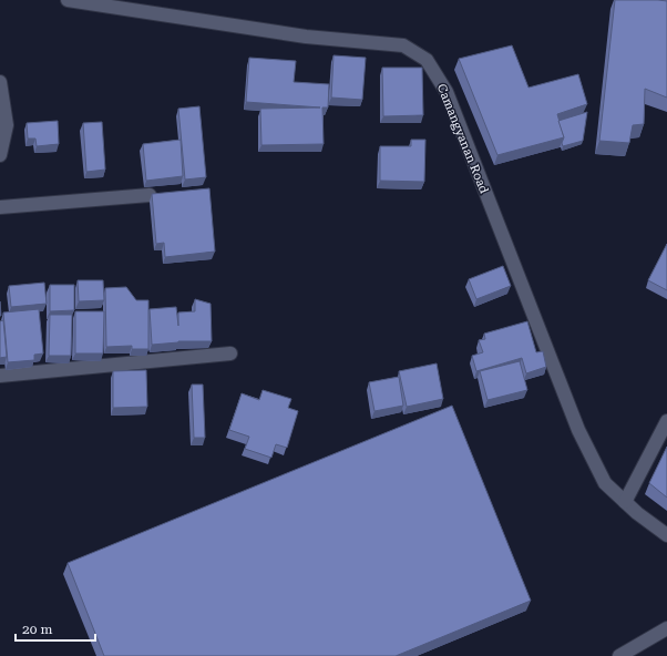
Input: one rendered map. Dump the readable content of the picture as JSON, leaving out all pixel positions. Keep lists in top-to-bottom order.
{
  "streets": {
    "street": ["Camangyanan Road"]
  },
  "scale_bar": "20 m"
}
